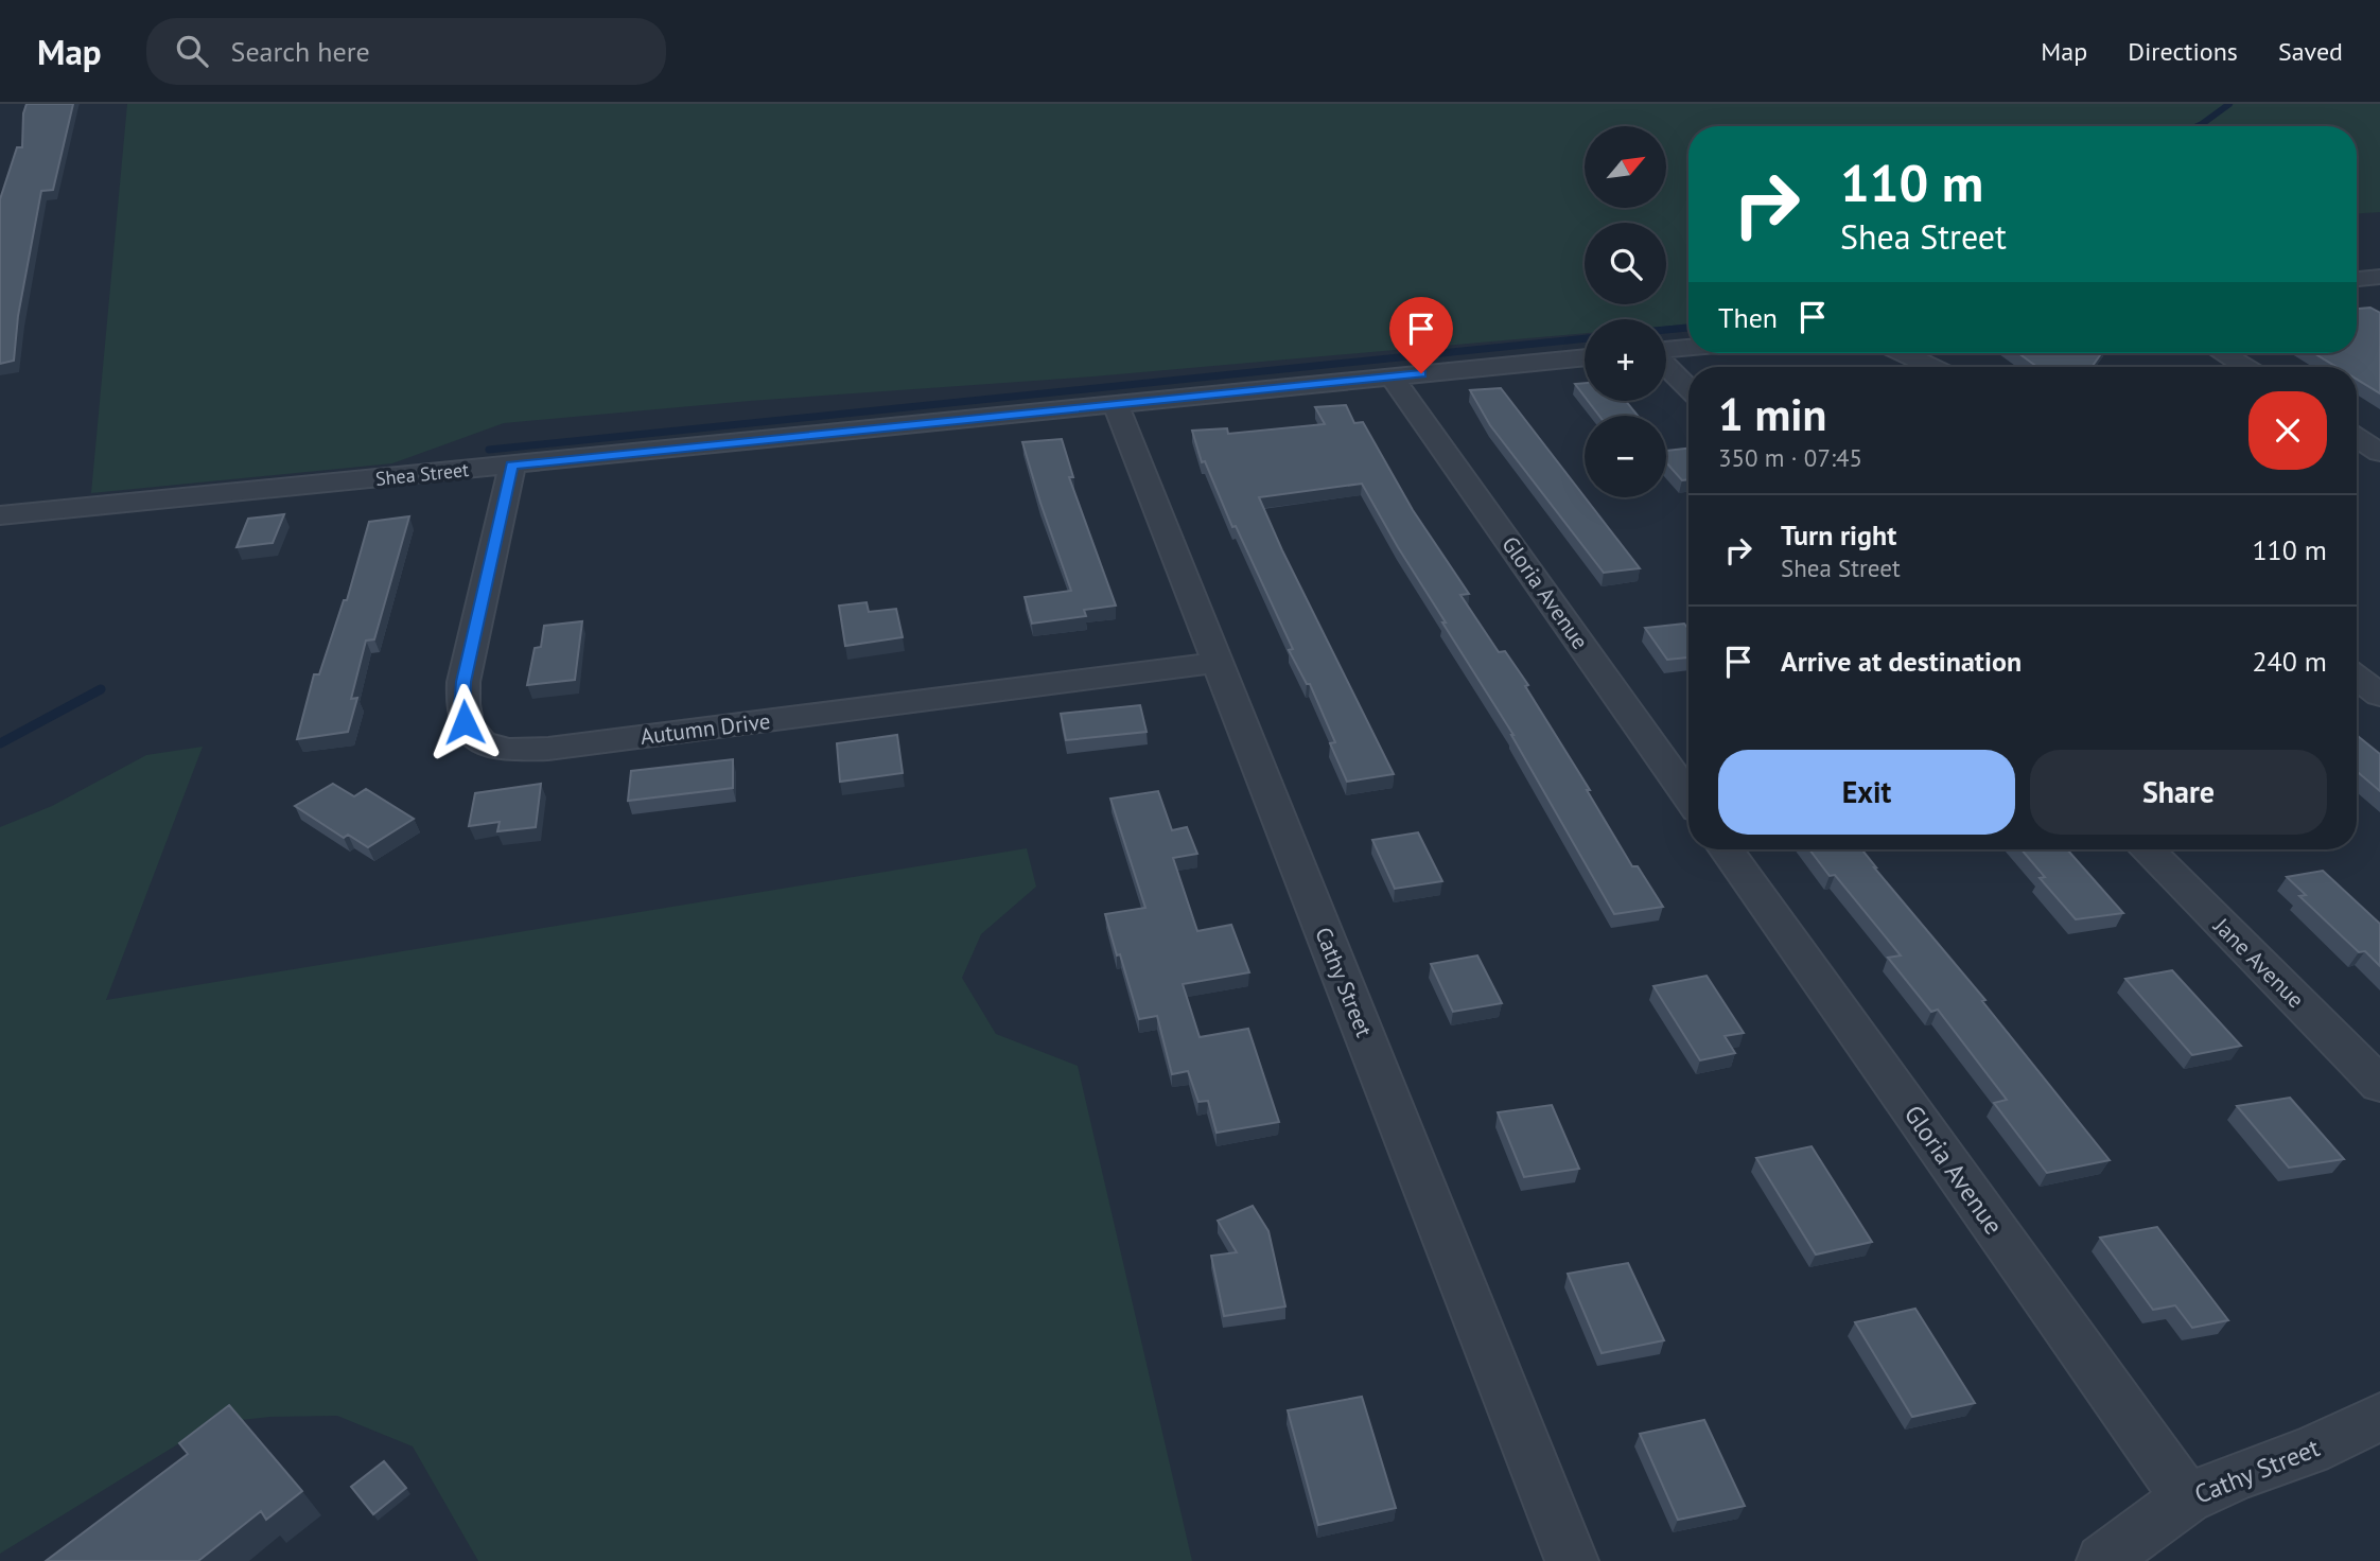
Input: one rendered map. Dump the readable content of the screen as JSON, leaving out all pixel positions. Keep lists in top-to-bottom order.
{
  "streets": {
    "street": [
      "Shea Street",
      "Gloria Avenue",
      "Autumn Drive",
      "Jane Avenue",
      "Cathy Street"
    ]
  },
  "crossings": [
    ["Shea Street", "Gloria Avenue"],
    ["Shea Street", "Autumn Drive"],
    ["Shea Street", "Cathy Street"],
    ["Gloria Avenue", "Cathy Street"],
    ["Autumn Drive", "Cathy Street"]
  ],
  "north": "top right",
  "page": {
    "header": "Map",
    "search": "Search here",
    "nav": ["Map", "Directions", "Saved"],
    "map_buttons": ["+", "−"],
    "turn": ["110 m", "Shea Street"],
    "then": "Then",
    "heading": ["1 min", "350 m · 07:45"],
    "list": [
      {
        "name": "Turn right",
        "note": "Shea Street",
        "value": "110 m"
      },
      {
        "name": "Arrive at destination",
        "value": "240 m"
      }
    ],
    "buttons": ["Exit", "Share"]
  }
}
